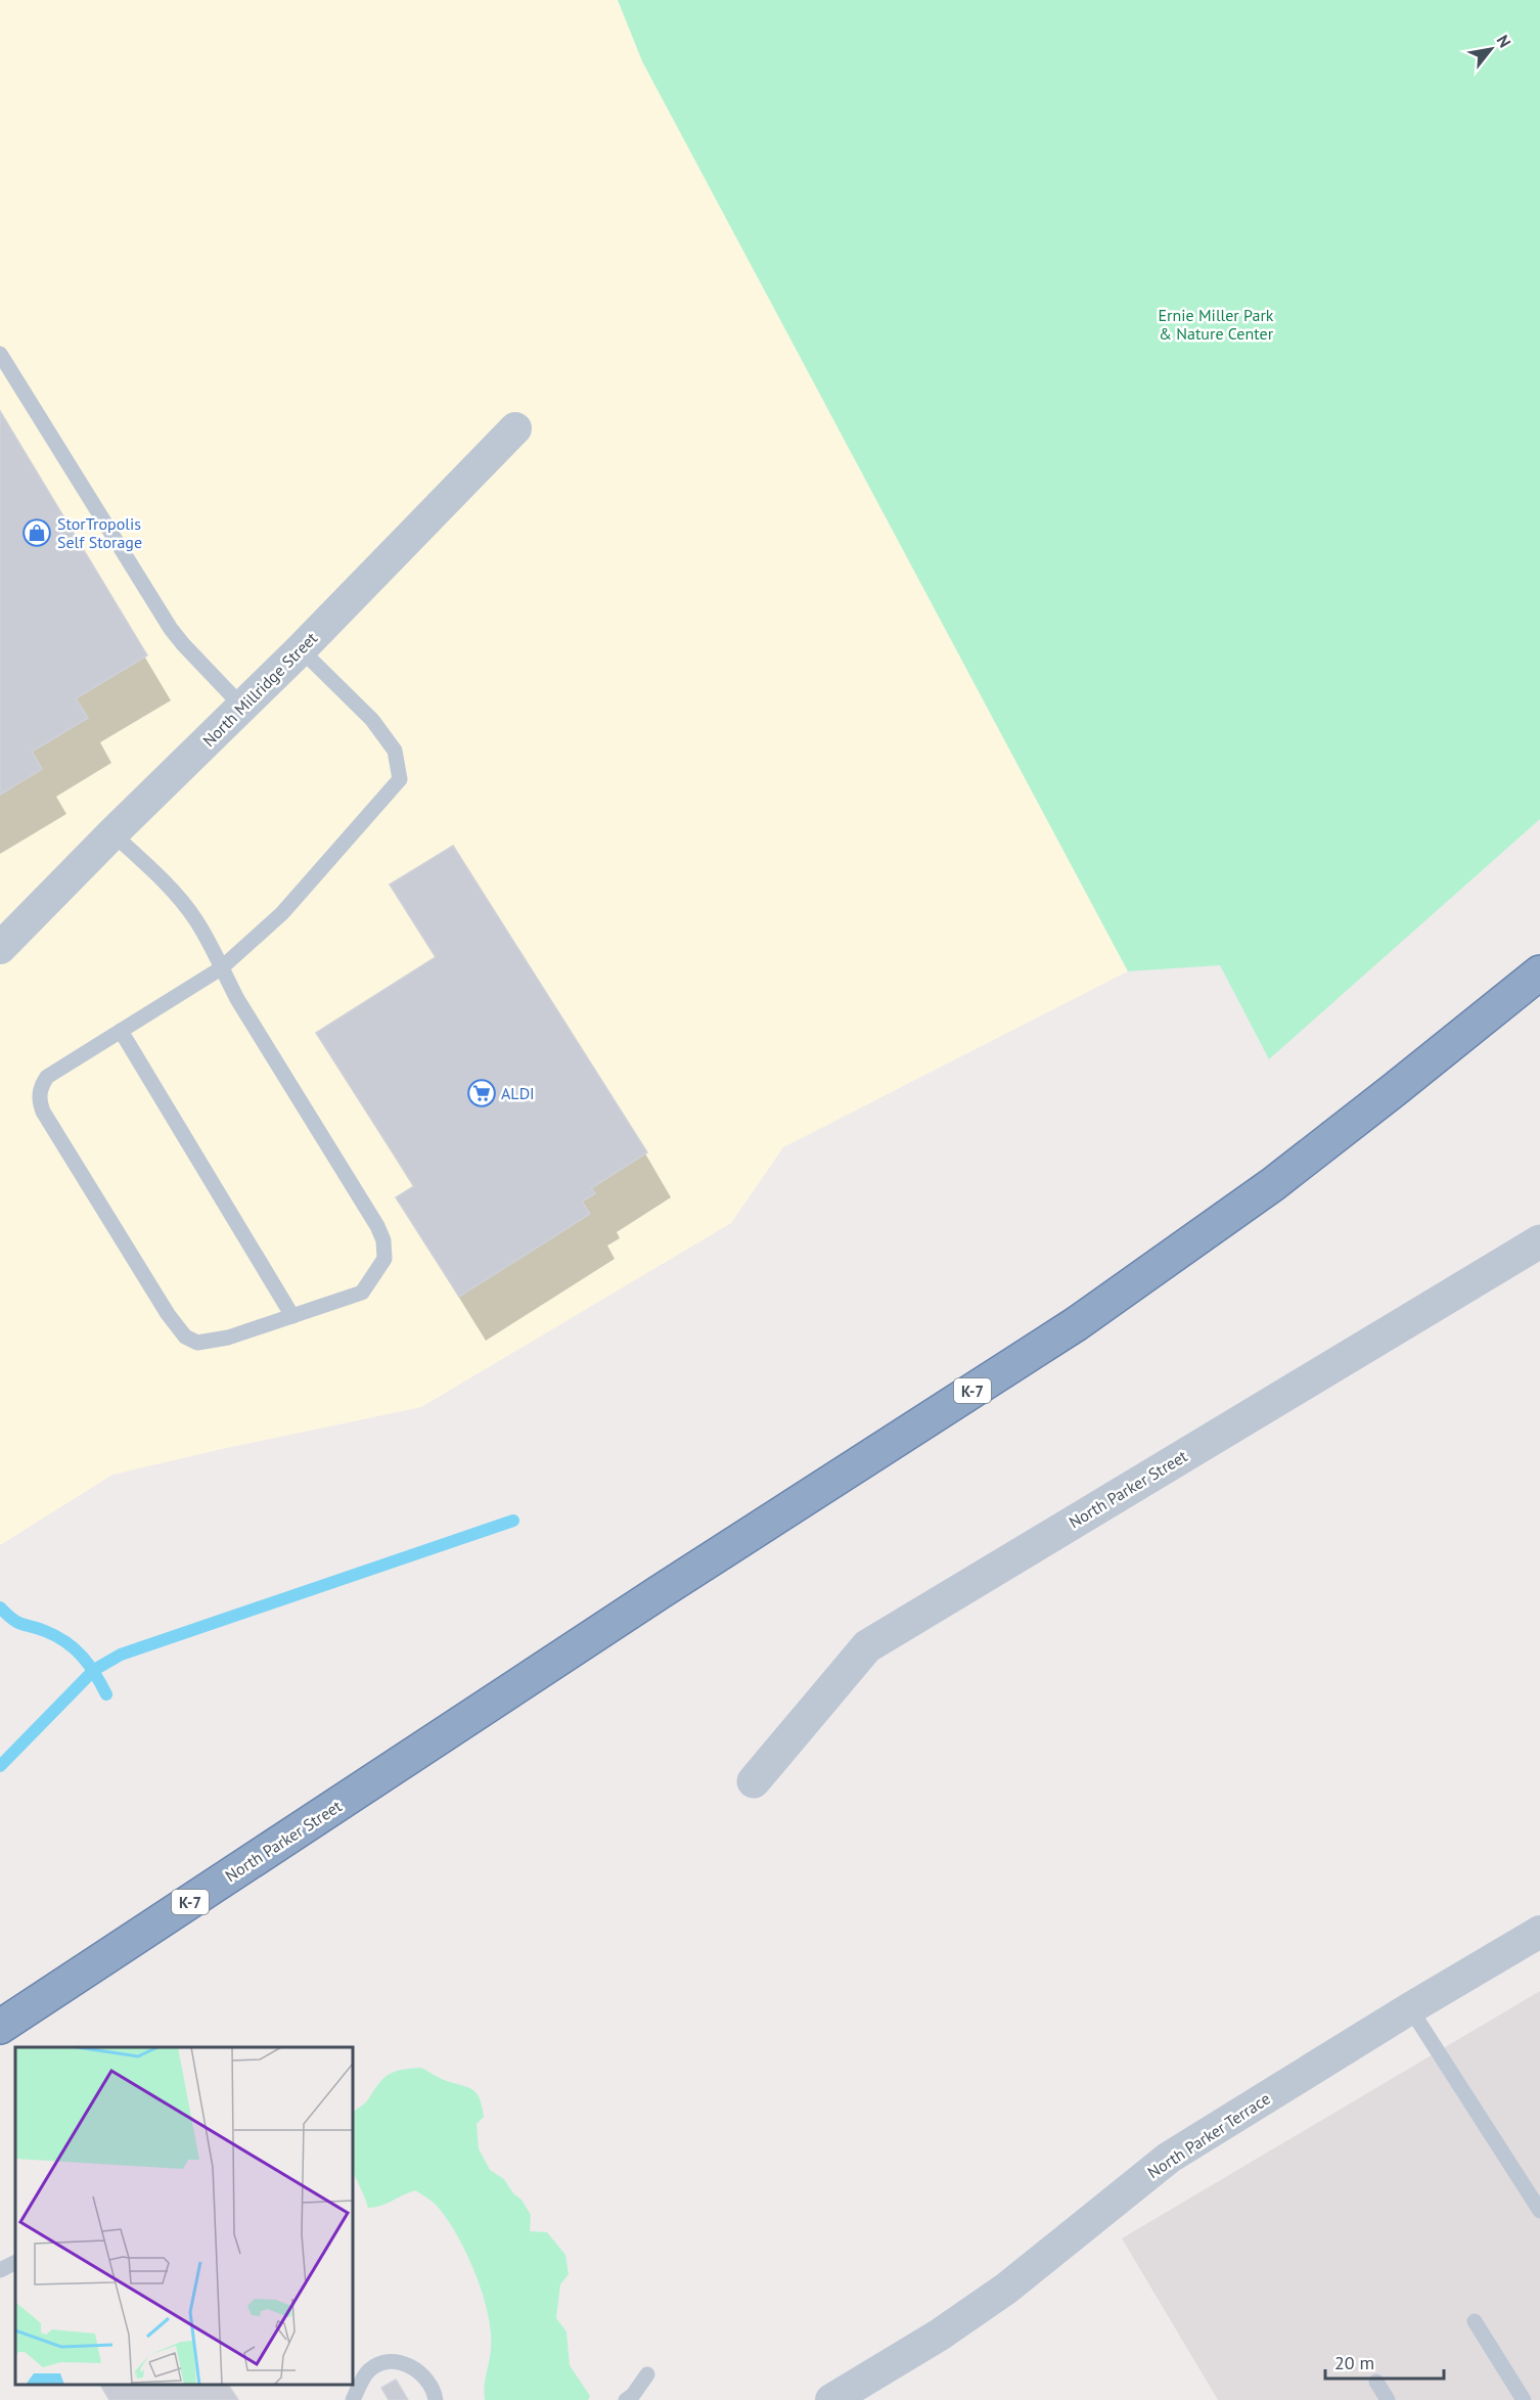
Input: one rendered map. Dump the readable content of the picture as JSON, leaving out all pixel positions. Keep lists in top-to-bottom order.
{
  "streets": {
    "highway": ["K-7", "North Parker Street"],
    "street": ["North Millridge Street", "North Parker Terrace"]
  },
  "parks": ["Ernie Miller Park & Nature Center"],
  "places": {
    "shop": ["StorTropolis Self Storage"],
    "supermarket": ["ALDI"]
  },
  "scale_bar": "20 m",
  "north": "top right"
}
